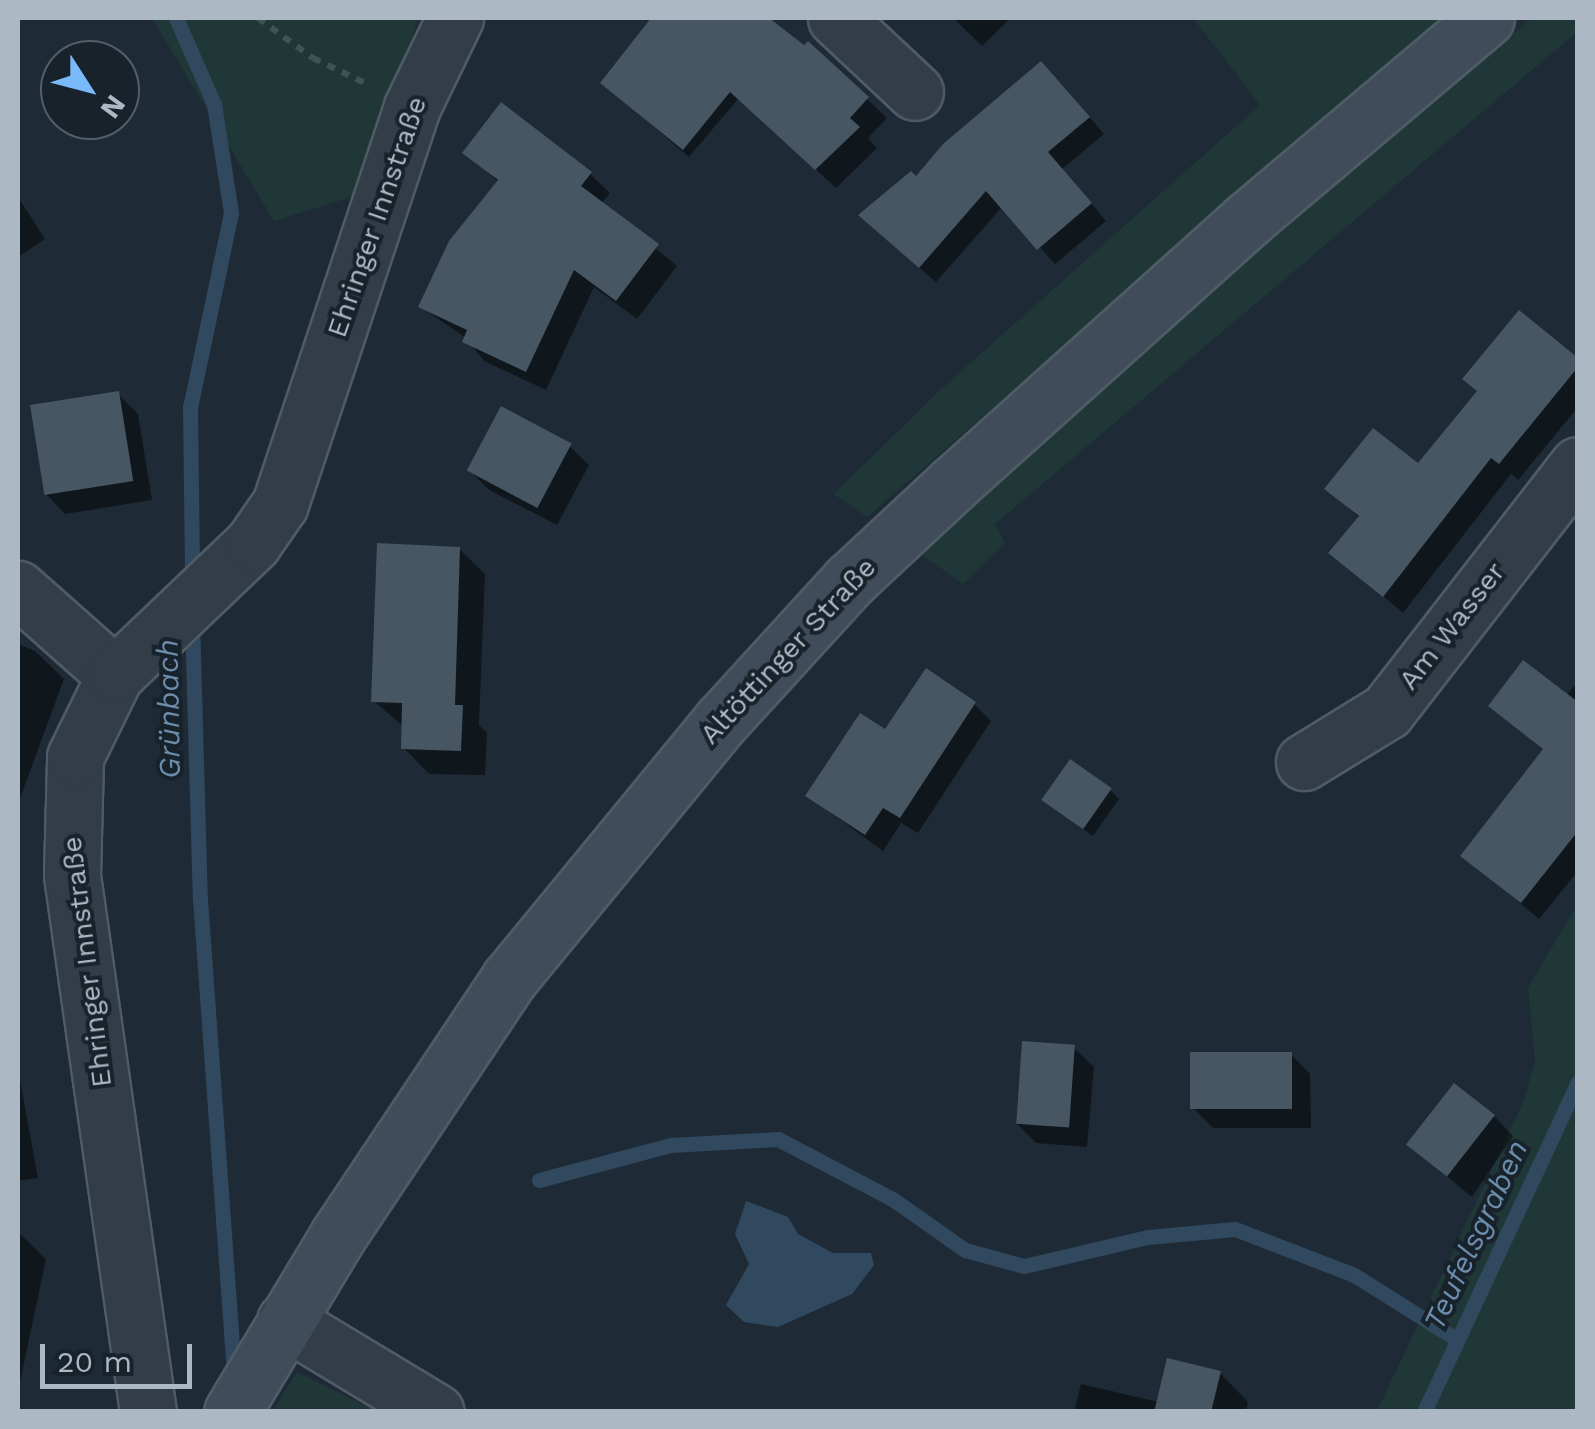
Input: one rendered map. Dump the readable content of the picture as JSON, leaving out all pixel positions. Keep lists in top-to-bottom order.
{
  "streets": {
    "main road": ["Altöttinger Straße"],
    "street": ["Ehringer Innstraße", "Am Wasser"]
  },
  "water": ["Grünbach", "Teufelsgraben"],
  "scale_bar": "20 m",
  "north": "bottom right"
}
